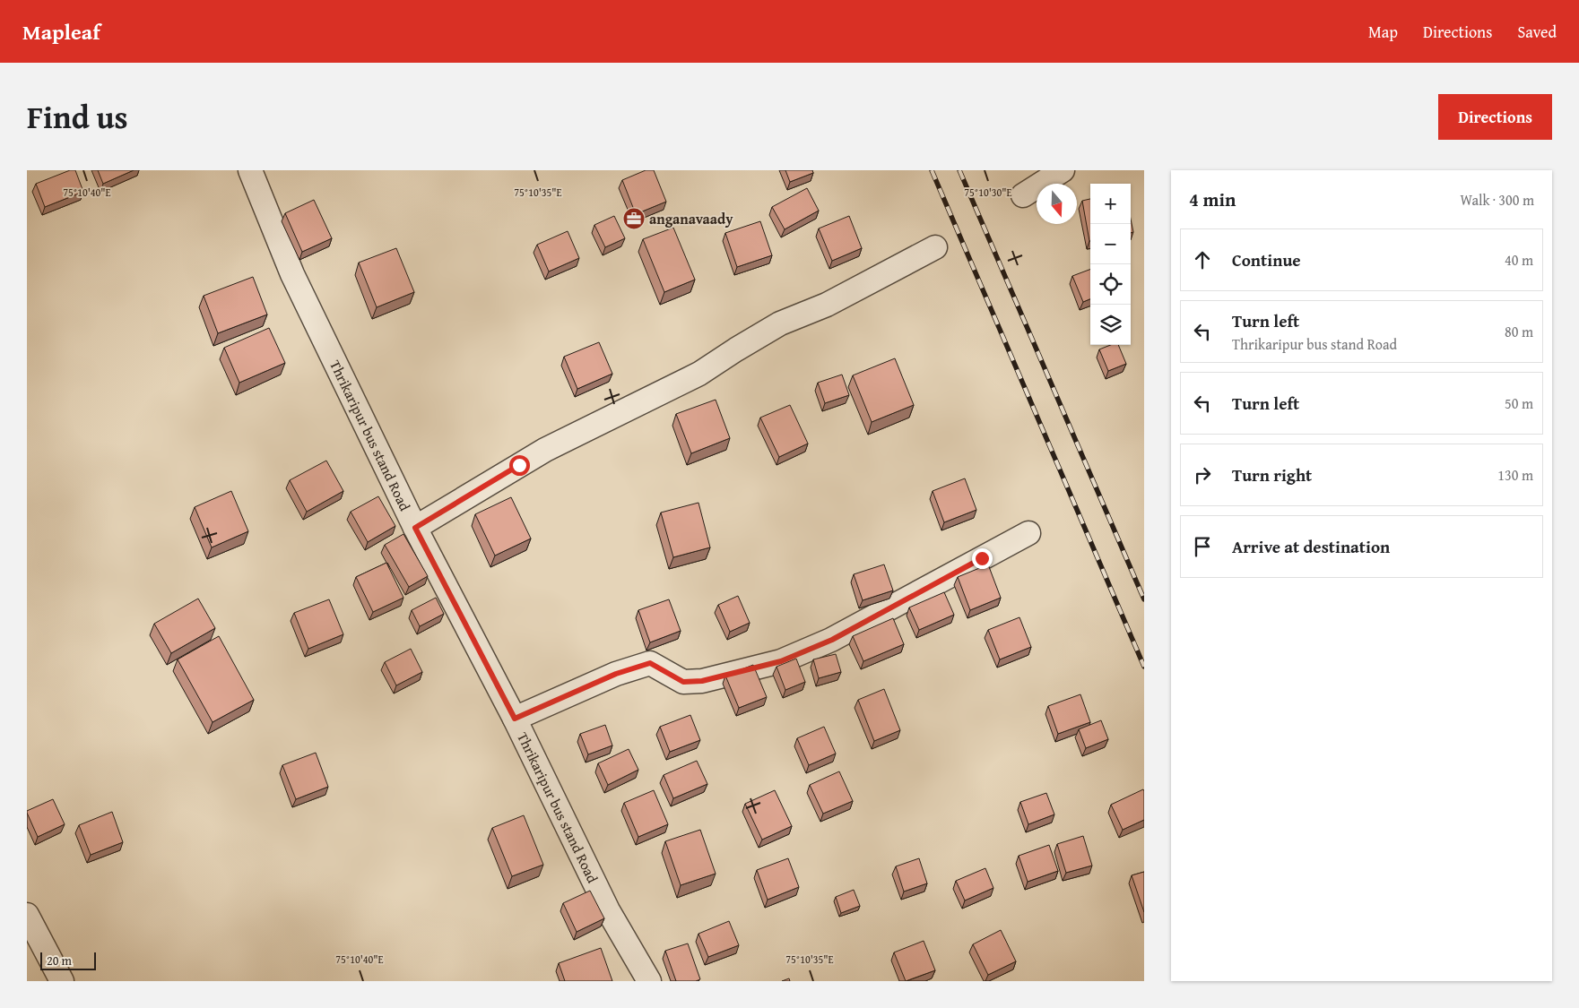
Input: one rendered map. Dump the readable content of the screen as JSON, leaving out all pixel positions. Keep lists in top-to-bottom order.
{
  "streets": {
    "street": ["Thrikaripur bus stand Road"]
  },
  "places": {
    "office": ["anganavaady"]
  },
  "scale_bar": "20 m",
  "north": "bottom",
  "page": {
    "header": "Mapleaf",
    "nav": ["Map", "Directions", "Saved"],
    "title": "Find us",
    "buttons": "Directions",
    "heading": ["4 min", "Walk · 300 m"],
    "map_buttons": ["+", "−"],
    "list": [
      ["Continue", "40 m"],
      ["Turn left", "Thrikaripur bus stand Road", "80 m"],
      ["Turn left", "50 m"],
      ["Turn right", "130 m"],
      "Arrive at destination"
    ],
    "scale": "20 m"
  },
  "coordinates": ["75°10'40\"E", "75°10'35\"E", "75°10'30\"E"]
}
